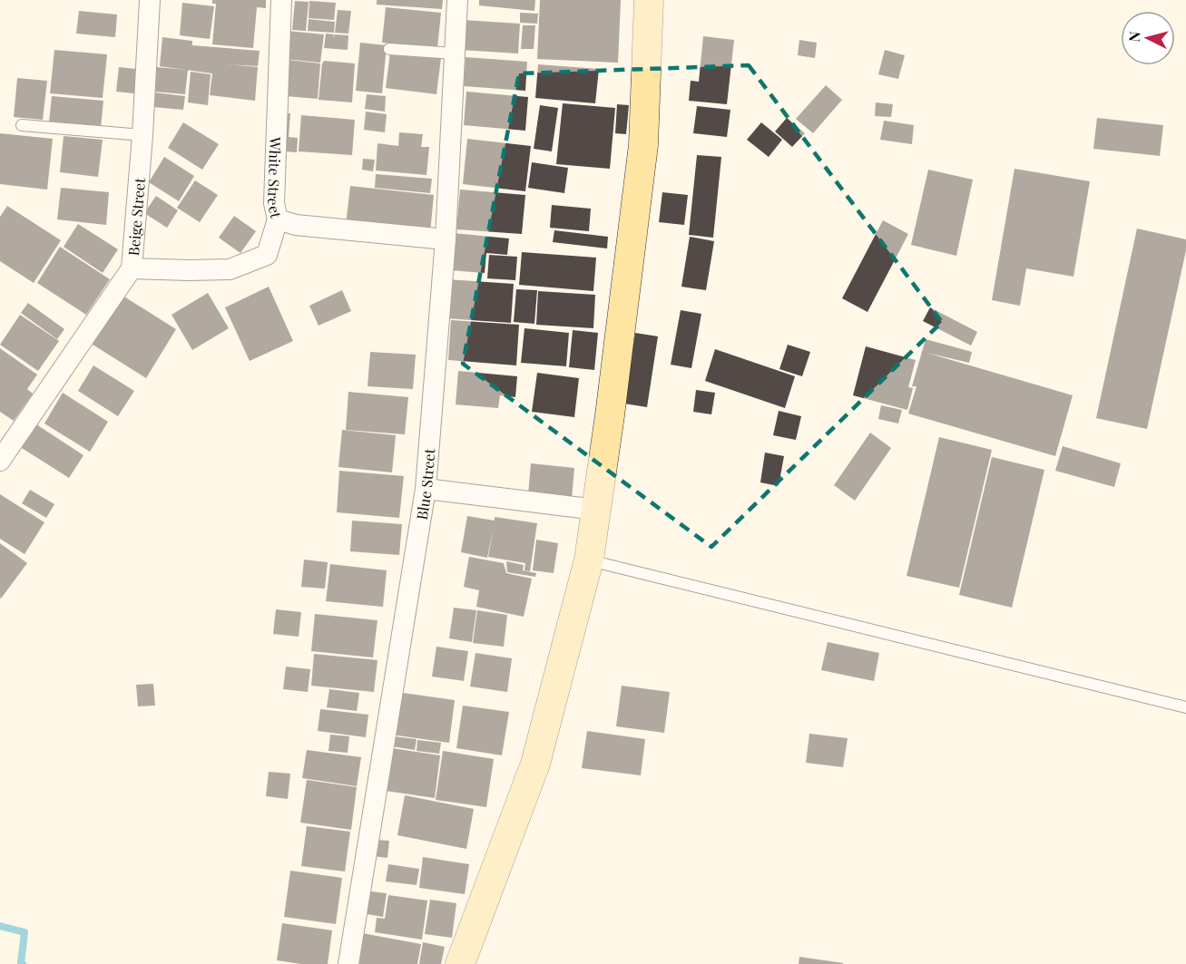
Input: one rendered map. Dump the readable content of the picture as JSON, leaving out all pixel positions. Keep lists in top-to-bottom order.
{
  "streets": {
    "street": ["White Street", "Beige Street", "Blue Street"]
  },
  "crossings": [
    ["White Street", "Blue Street"]
  ],
  "north": "left"
}
